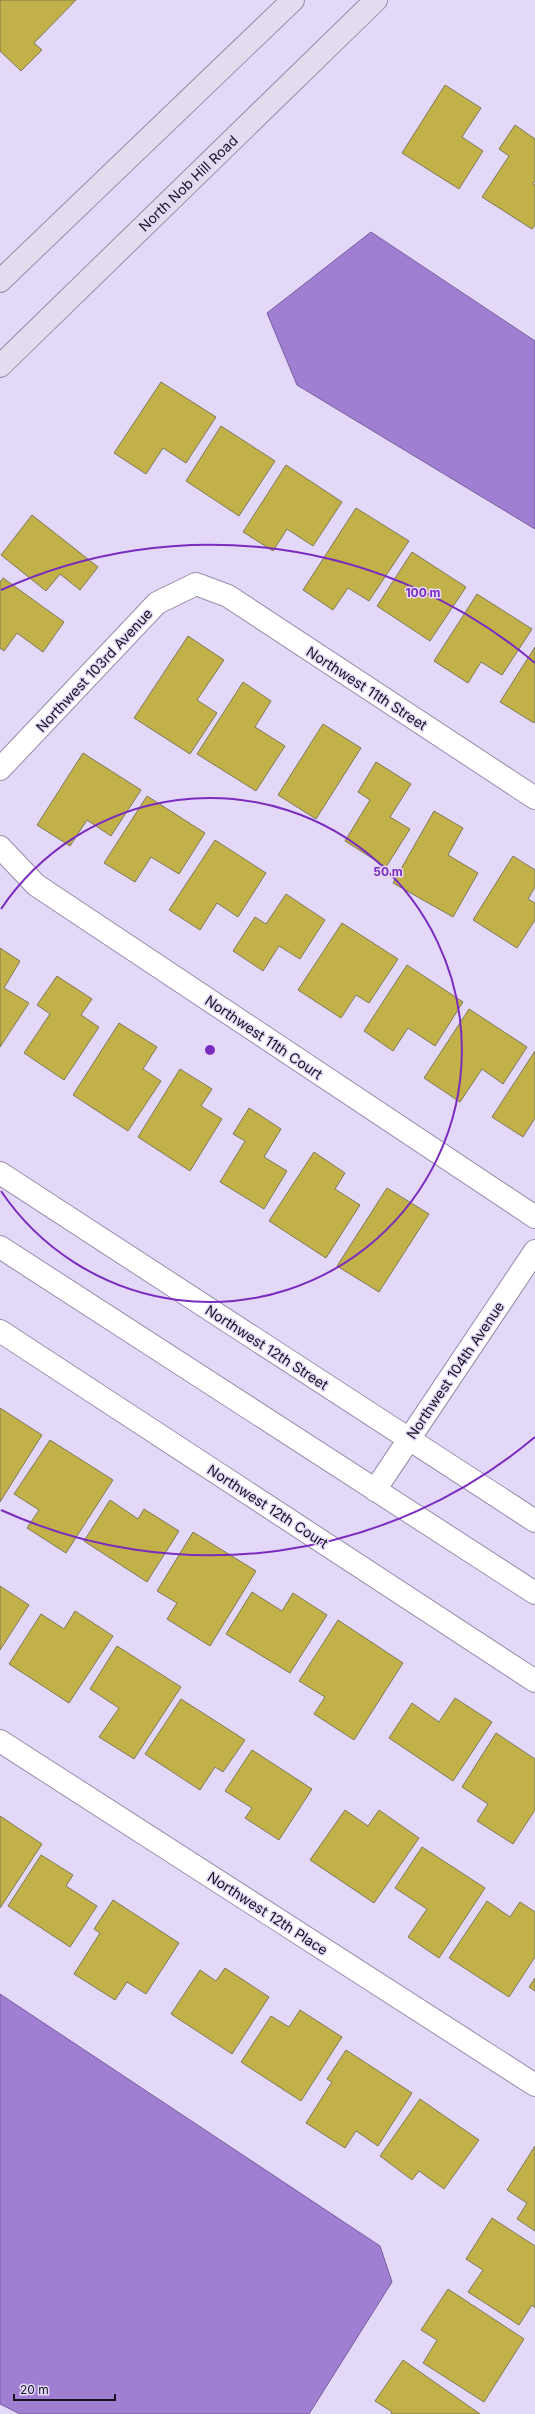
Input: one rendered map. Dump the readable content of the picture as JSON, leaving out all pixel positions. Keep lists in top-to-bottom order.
{
  "streets": {
    "main road": ["North Nob Hill Road"],
    "street": [
      "Northwest 103rd Avenue",
      "Northwest 11th Street",
      "Northwest 11th Court",
      "Northwest 12th Street",
      "Northwest 104th Avenue",
      "Northwest 12th Court",
      "Northwest 12th Place"
    ]
  },
  "crossings": [
    ["Northwest 103rd Avenue", "Northwest 11th Street"],
    ["Northwest 12th Street", "Northwest 104th Avenue"]
  ],
  "scale_bar": "20 m",
  "rings": ["100 m", "50 m"]
}
